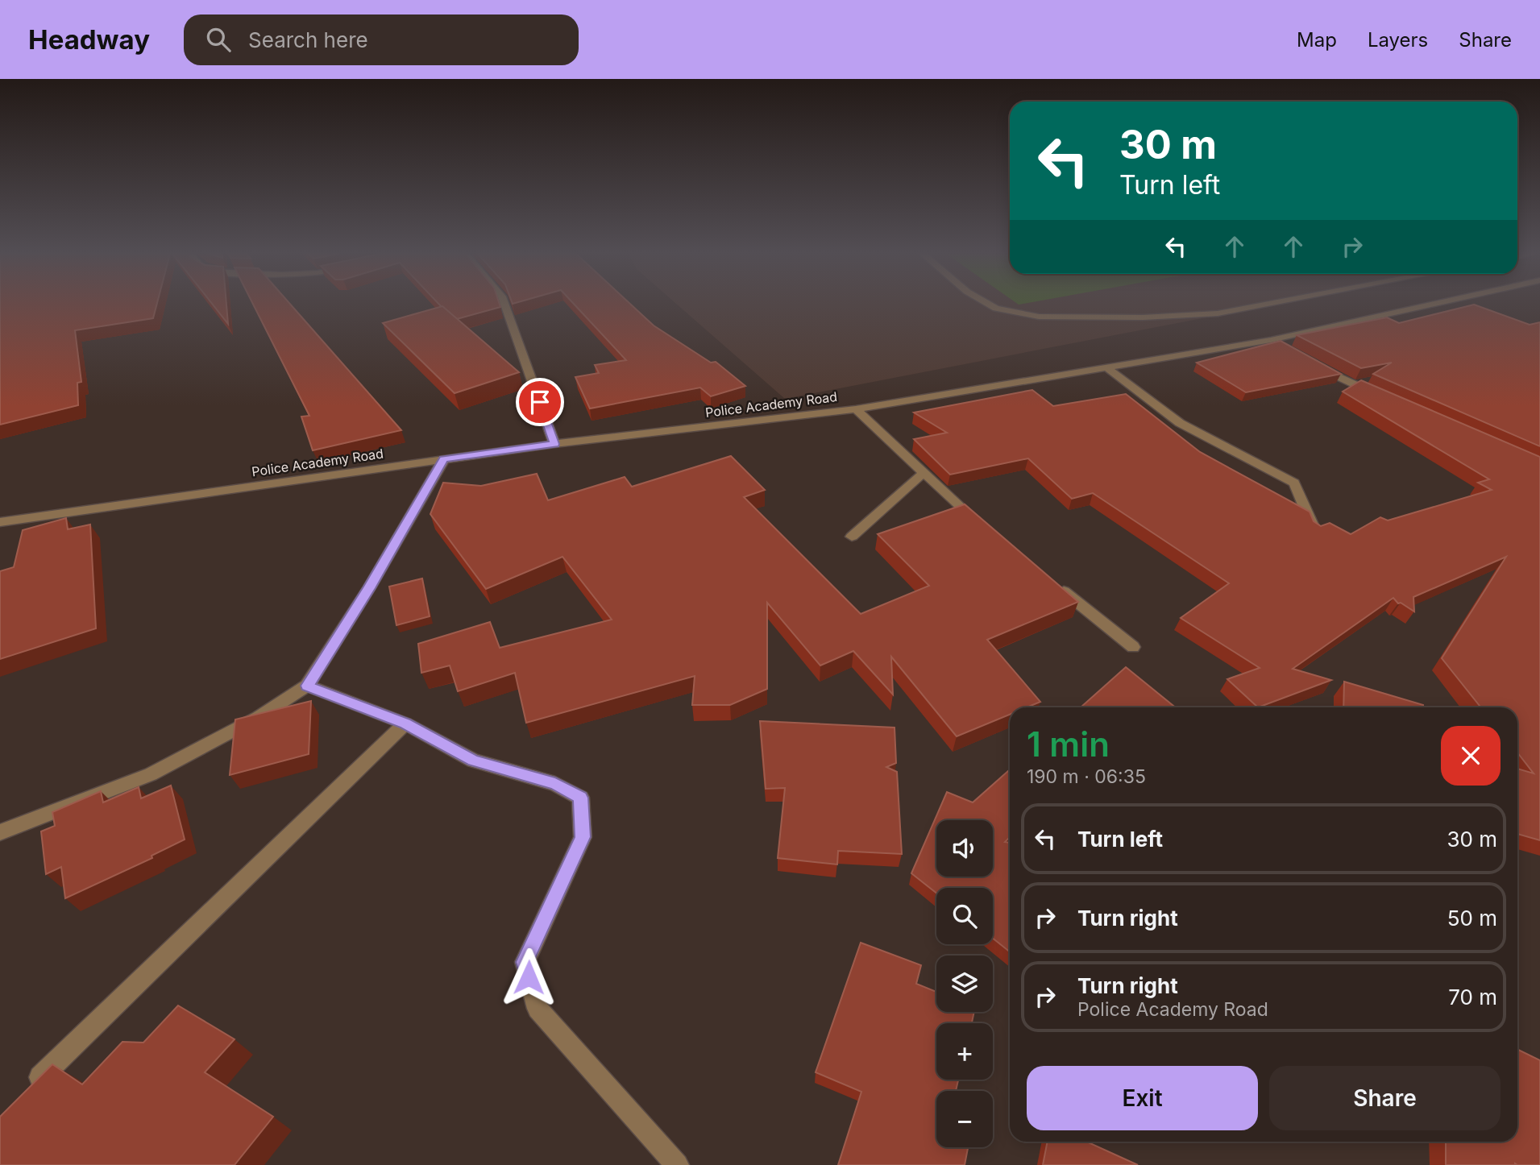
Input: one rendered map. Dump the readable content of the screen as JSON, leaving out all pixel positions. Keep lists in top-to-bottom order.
{
  "streets": {
    "street": ["Police Academy Road"]
  },
  "page": {
    "header": "Headway",
    "search": "Search here",
    "nav": ["Map", "Layers", "Share"],
    "turn": ["30 m", "Turn left"],
    "heading": ["1 min", "190 m · 06:35"],
    "list": [
      {
        "name": "Turn left",
        "value": "30 m"
      },
      {
        "name": "Turn right",
        "value": "50 m"
      },
      {
        "name": "Turn right",
        "note": "Police Academy Road",
        "value": "70 m"
      }
    ],
    "map_buttons": ["+", "−"],
    "buttons": ["Exit", "Share"]
  }
}
